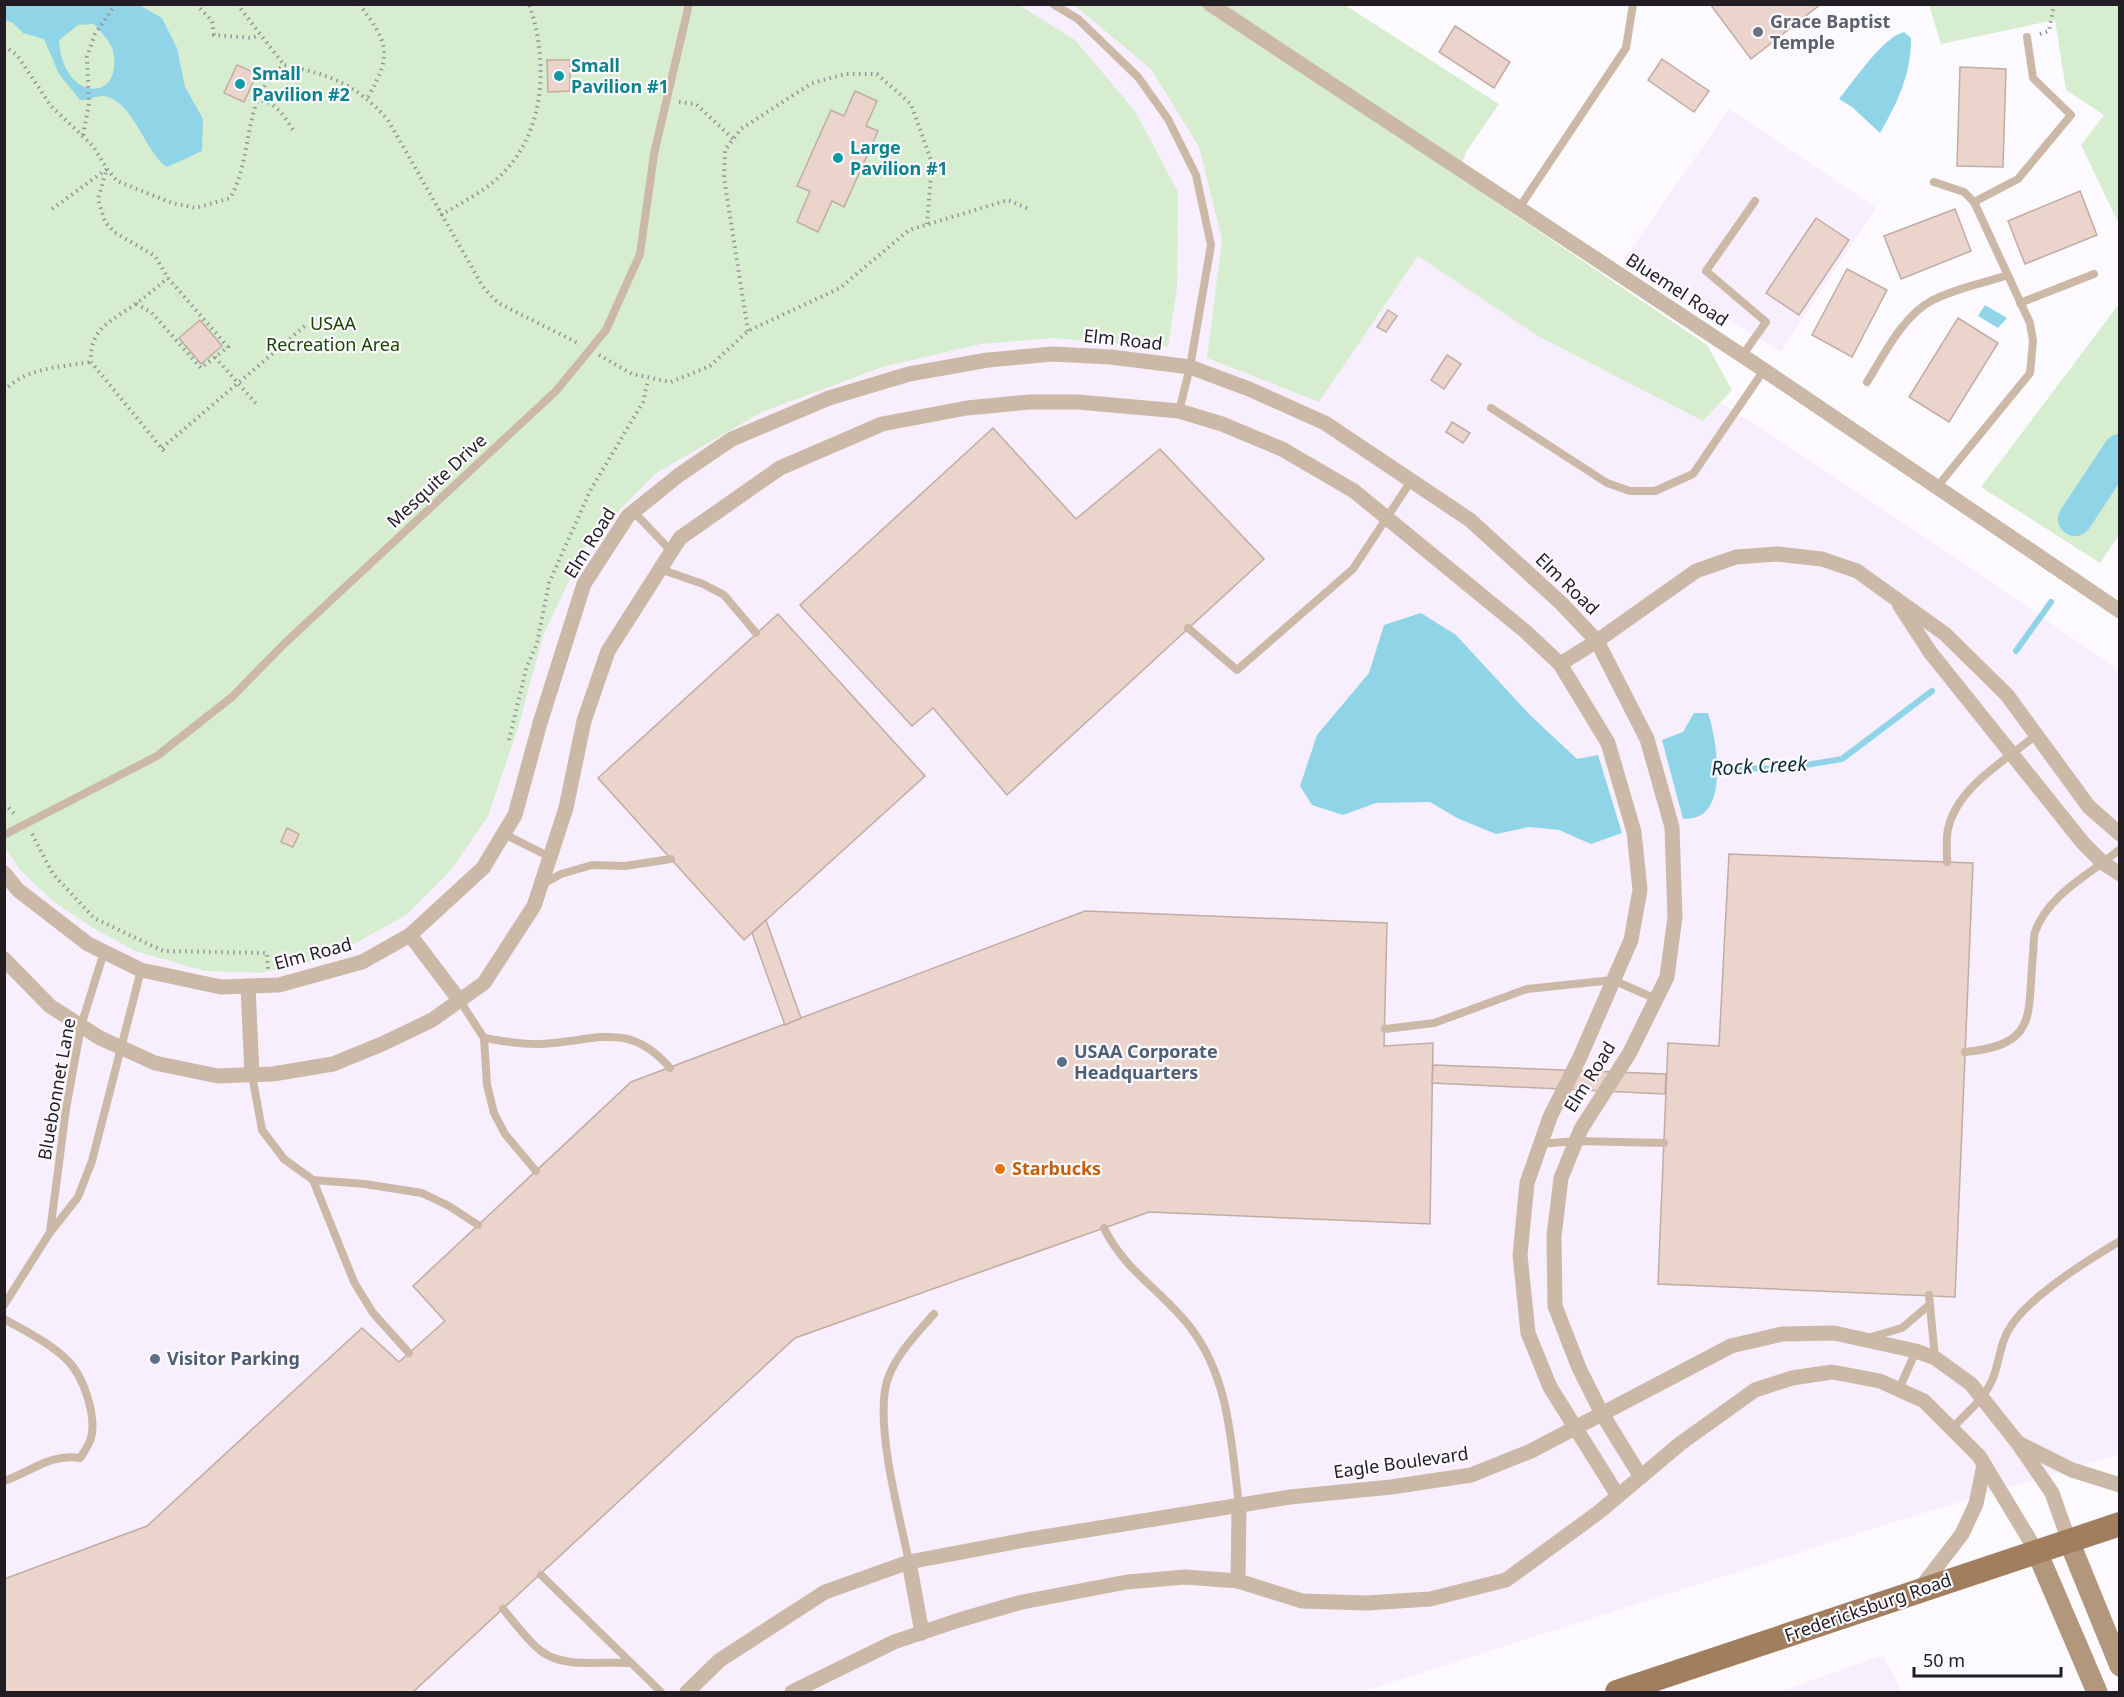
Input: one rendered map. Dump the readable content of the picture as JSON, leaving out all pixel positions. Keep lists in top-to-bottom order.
{
  "streets": {
    "main road": ["Fredericksburg Road"],
    "street": ["Bluemel Road", "Elm Road", "Eagle Boulevard"],
    "lane": ["Mesquite Drive", "Bluebonnet Lane"]
  },
  "crossings": [
    ["Elm Road", "Bluebonnet Lane"],
    ["Elm Road", "Eagle Boulevard"],
    ["Eagle Boulevard", "Fredericksburg Road"]
  ],
  "water": ["Rock Creek"],
  "parks": ["USAA Recreation Area"],
  "places": [
    "Grace Baptist Temple",
    "Small Pavilion #1",
    "Small Pavilion #2",
    "Large Pavilion #1",
    "USAA Corporate Headquarters",
    "Starbucks",
    "Visitor Parking"
  ],
  "scale_bar": "50 m"
}
